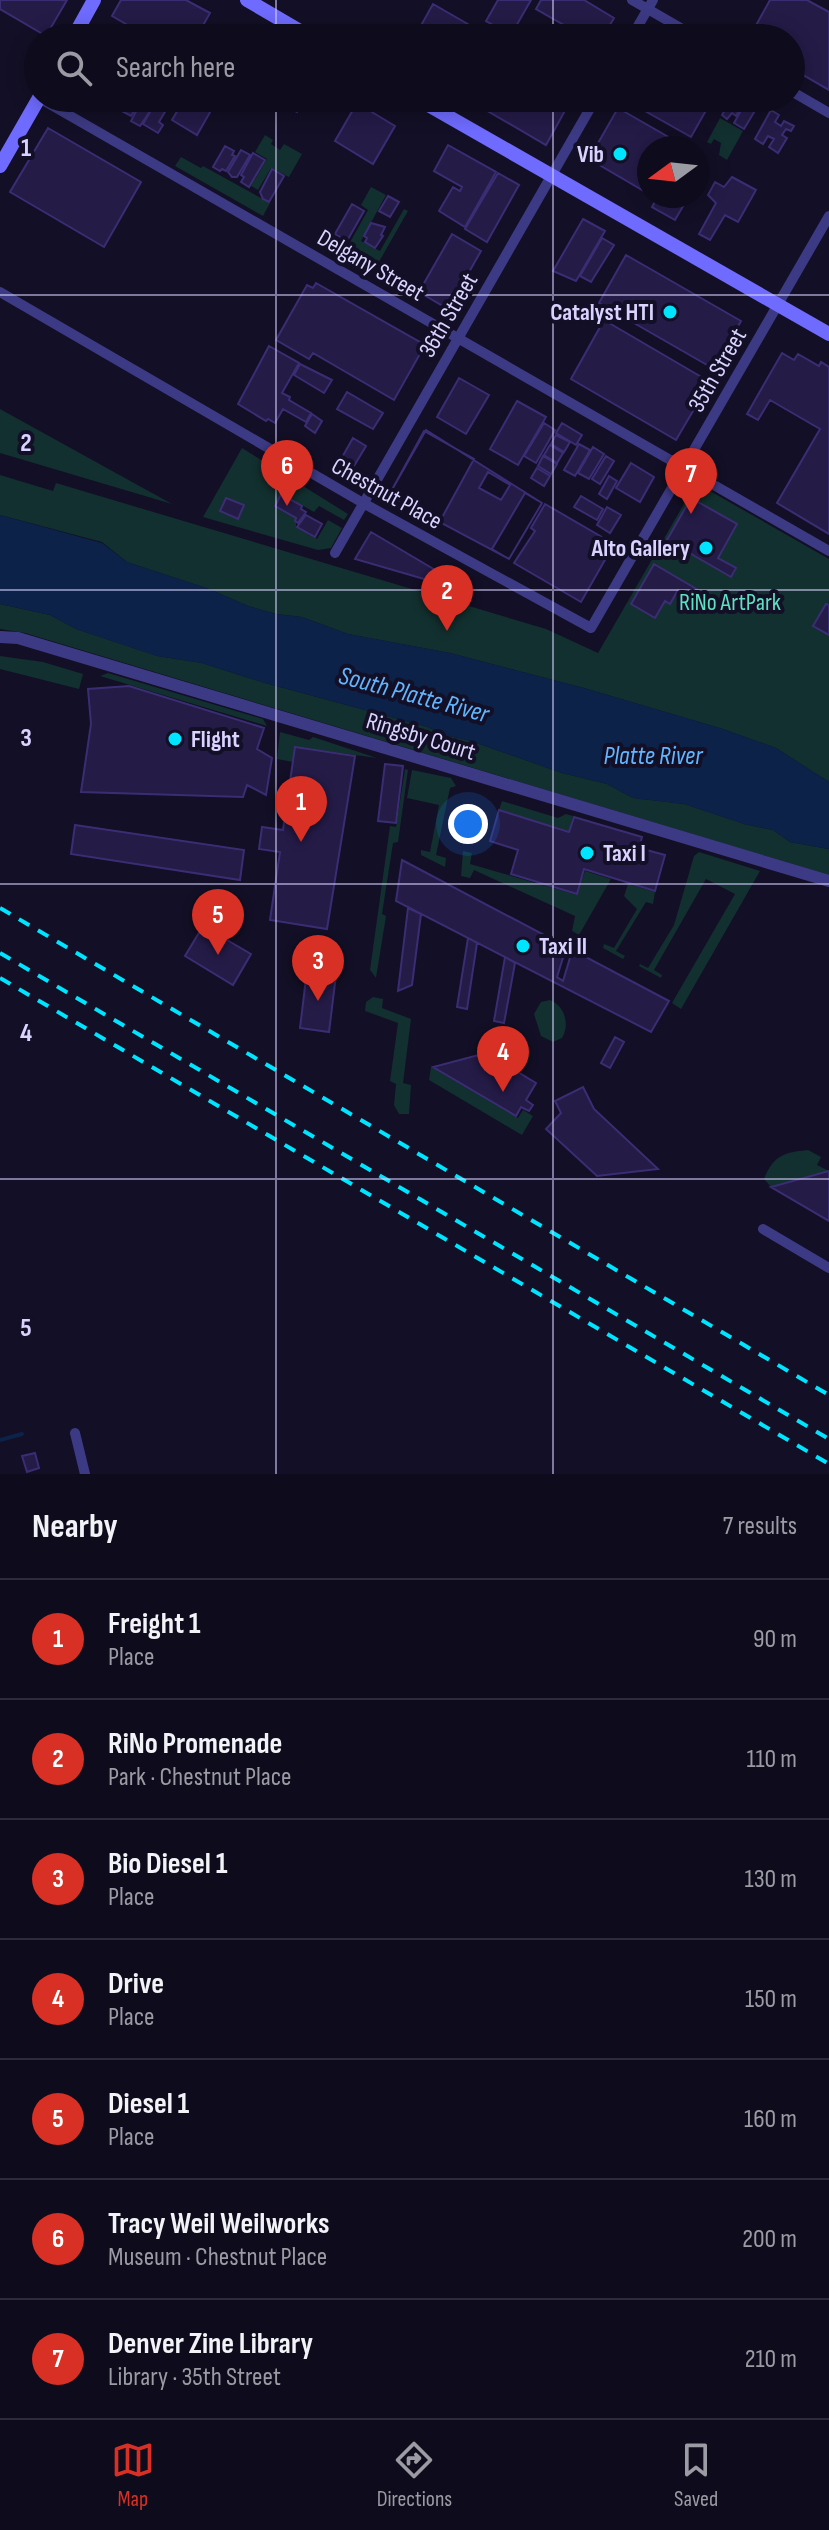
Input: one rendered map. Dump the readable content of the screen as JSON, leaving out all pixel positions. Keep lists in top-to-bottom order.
{
  "streets": {
    "street": [
      "Delgany Street",
      "36th Street",
      "35th Street",
      "Chestnut Place",
      "Ringsby Court"
    ]
  },
  "crossings": [
    ["Delgany Street", "36th Street"],
    ["Delgany Street", "35th Street"],
    ["36th Street", "Chestnut Place"],
    ["35th Street", "Chestnut Place"]
  ],
  "water": ["South Platte River", "Platte River"],
  "parks": ["RiNo ArtPark"],
  "places": [
    "Vib",
    "Catalyst HTI",
    "Alto Gallery",
    "Flight",
    "Taxi I",
    "Taxi II"
  ],
  "north": "left",
  "page": {
    "search": "Search here",
    "pins": [
      "6",
      "7",
      "2",
      "1",
      "5",
      "3",
      "4"
    ],
    "heading": ["Nearby", "7 results"],
    "list": [
      {
        "mark": "1",
        "name": "Freight 1",
        "note": "Place",
        "value": "90 m"
      },
      {
        "mark": "2",
        "name": "RiNo Promenade",
        "note": "Park · Chestnut Place",
        "value": "110 m"
      },
      {
        "mark": "3",
        "name": "Bio Diesel 1",
        "note": "Place",
        "value": "130 m"
      },
      {
        "mark": "4",
        "name": "Drive",
        "note": "Place",
        "value": "150 m"
      },
      {
        "mark": "5",
        "name": "Diesel 1",
        "note": "Place",
        "value": "160 m"
      },
      {
        "mark": "6",
        "name": "Tracy Weil Weilworks",
        "note": "Museum · Chestnut Place",
        "value": "200 m"
      },
      {
        "mark": "7",
        "name": "Denver Zine Library",
        "note": "Library · 35th Street",
        "value": "210 m"
      }
    ],
    "nav": ["Map", "Directions", "Saved"]
  },
  "grid": {
    "rows": [
      "1",
      "2",
      "3",
      "4",
      "5"
    ]
  }
}
